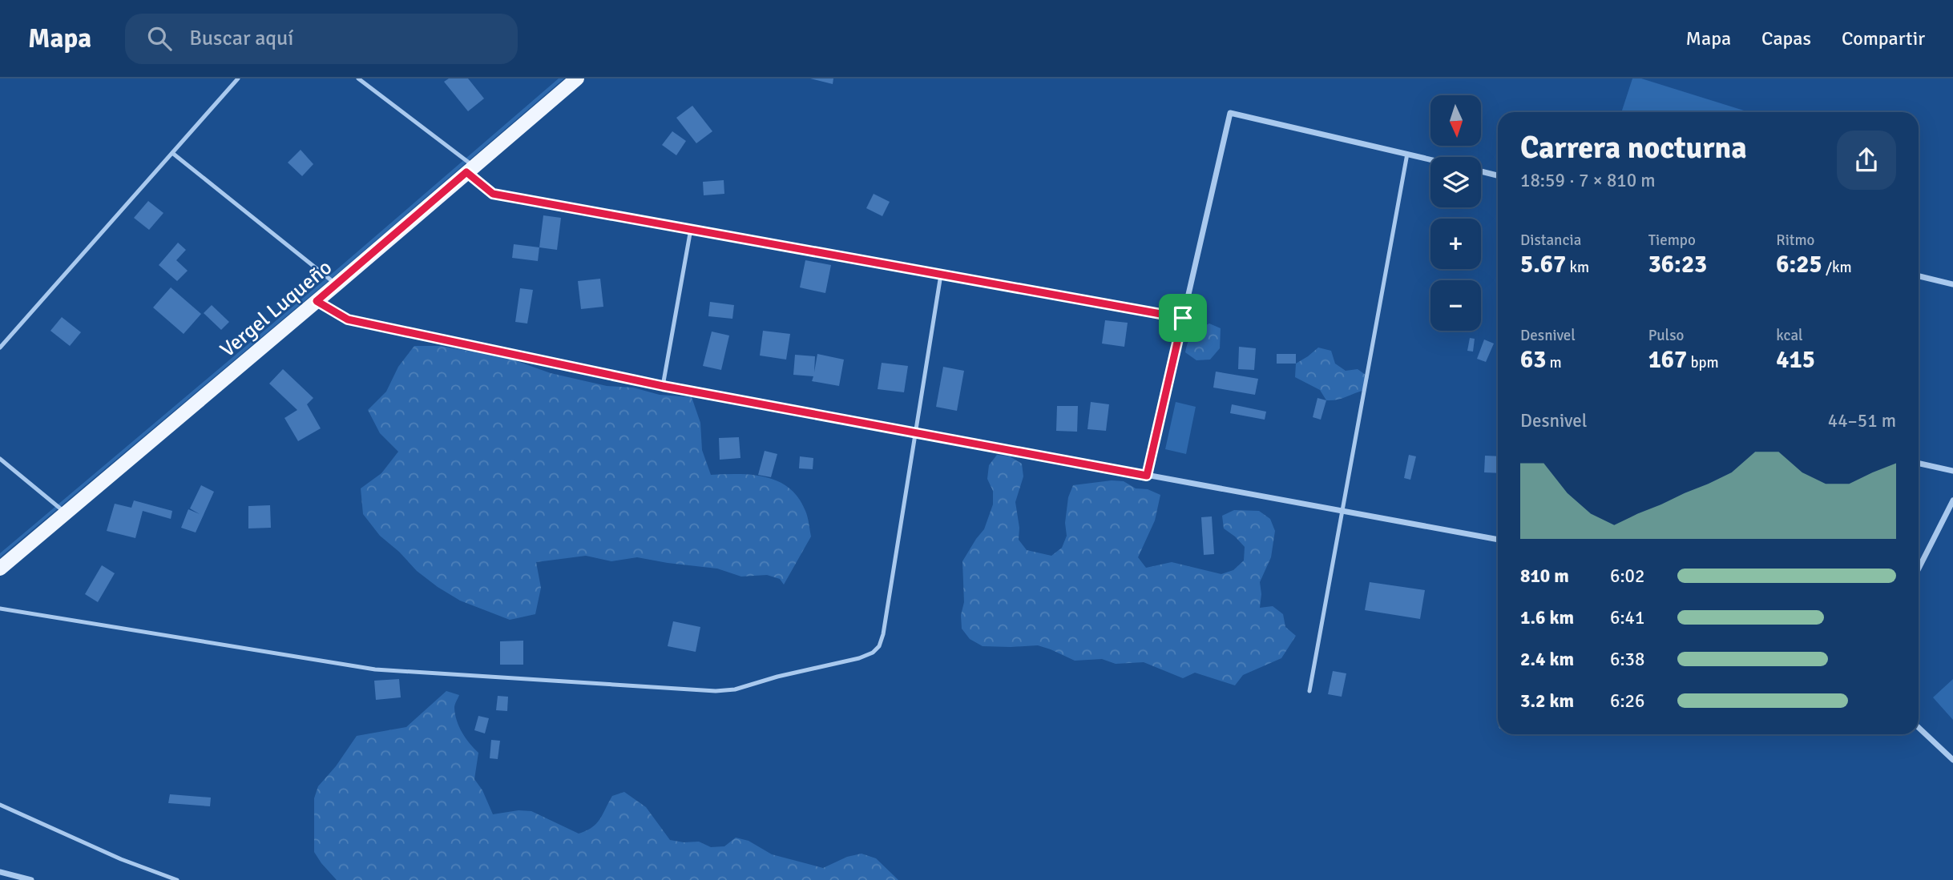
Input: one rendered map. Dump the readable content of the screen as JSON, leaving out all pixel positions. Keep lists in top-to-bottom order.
{
  "streets": {
    "main road": ["Vergel Luqueño"]
  },
  "north": "bottom",
  "page": {
    "header": "Mapa",
    "search": "Buscar aquí",
    "nav": ["Mapa", "Capas", "Compartir"],
    "map_buttons": ["+", "−"],
    "heading": ["Carrera nocturna", "18:59 · 7 × 810 m"],
    "stats": [
      ["Distancia", "5.67 km"],
      ["Tiempo", "36:23"],
      ["Ritmo", "6:25 /km"],
      ["Desnivel", "63 m"],
      ["Pulso", "167 bpm"],
      ["kcal", "415"]
    ],
    "chart": ["Desnivel", "44–51 m"],
    "list": [
      {
        "name": "810 m",
        "note": "6:02"
      },
      {
        "name": "1.6 km",
        "note": "6:41"
      },
      {
        "name": "2.4 km",
        "note": "6:38"
      },
      {
        "name": "3.2 km",
        "note": "6:26"
      }
    ]
  }
}
